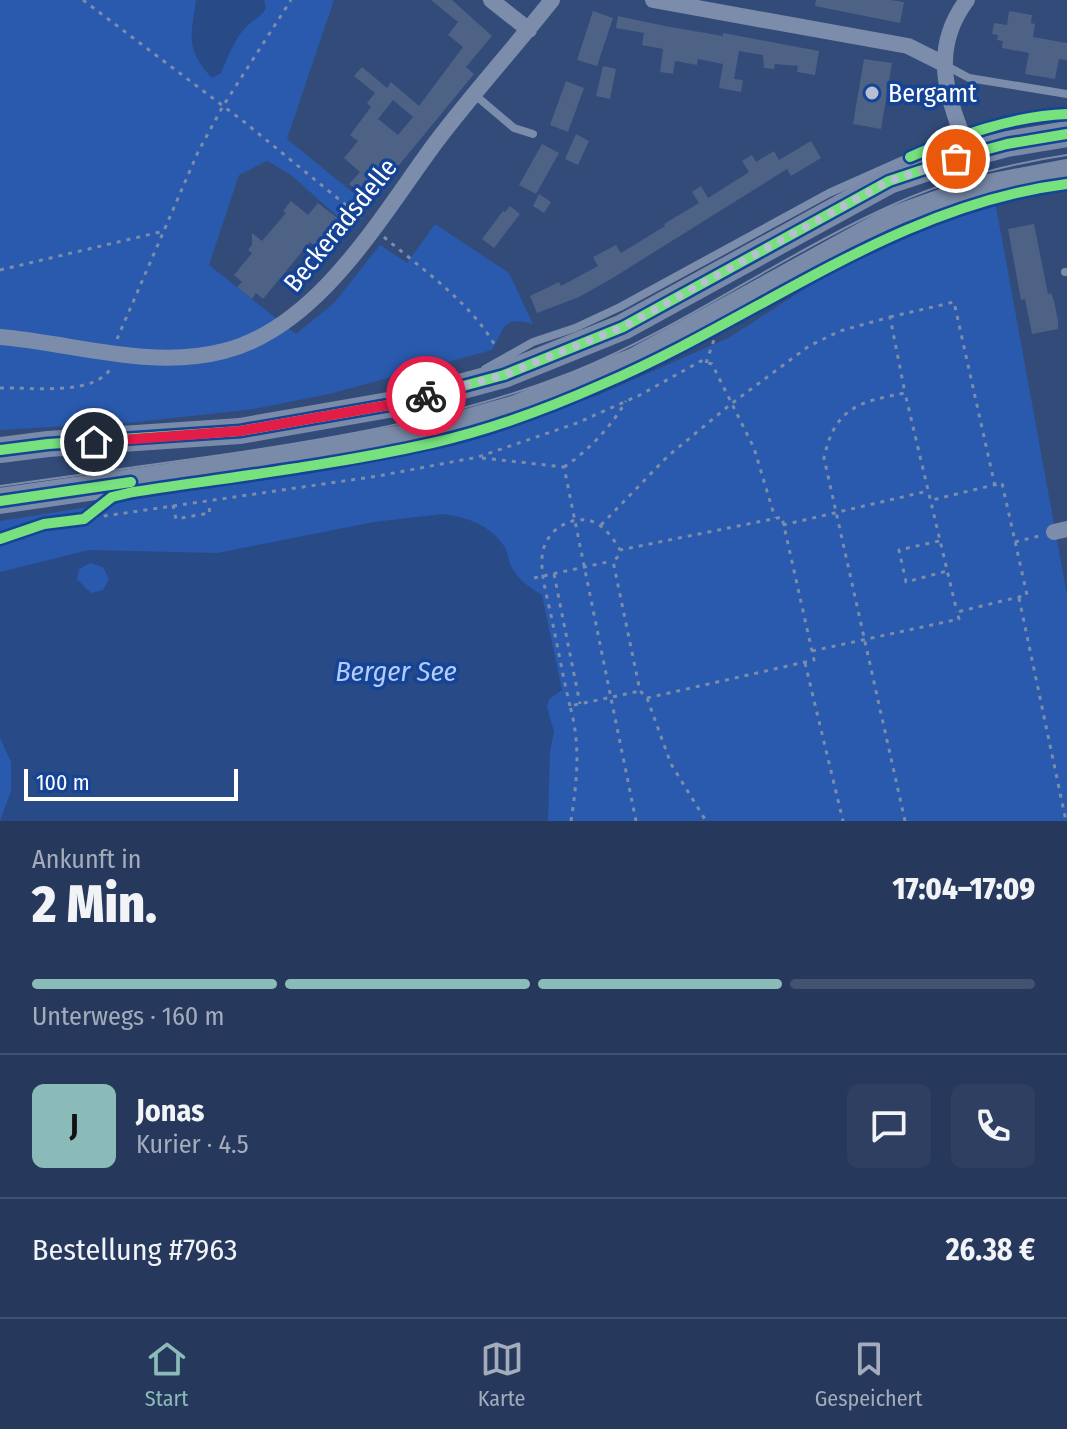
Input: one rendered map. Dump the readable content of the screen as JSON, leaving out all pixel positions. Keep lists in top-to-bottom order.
{
  "streets": {
    "street": ["Beckeradsdelle"]
  },
  "water": ["Berger See"],
  "places": ["Bergamt"],
  "scale_bar": "100 m",
  "page": {
    "scale": "100 m",
    "heading": ["2 Min.", "Ankunft in", "17:04–17:09"],
    "panel": [
      "Jonas",
      "Kurier · 4.5",
      "Bestellung #7963",
      "26.38 €"
    ],
    "bar": "Unterwegs · 160 m",
    "round": "J",
    "tabs": ["Start", "Karte", "Gespeichert"]
  }
}
